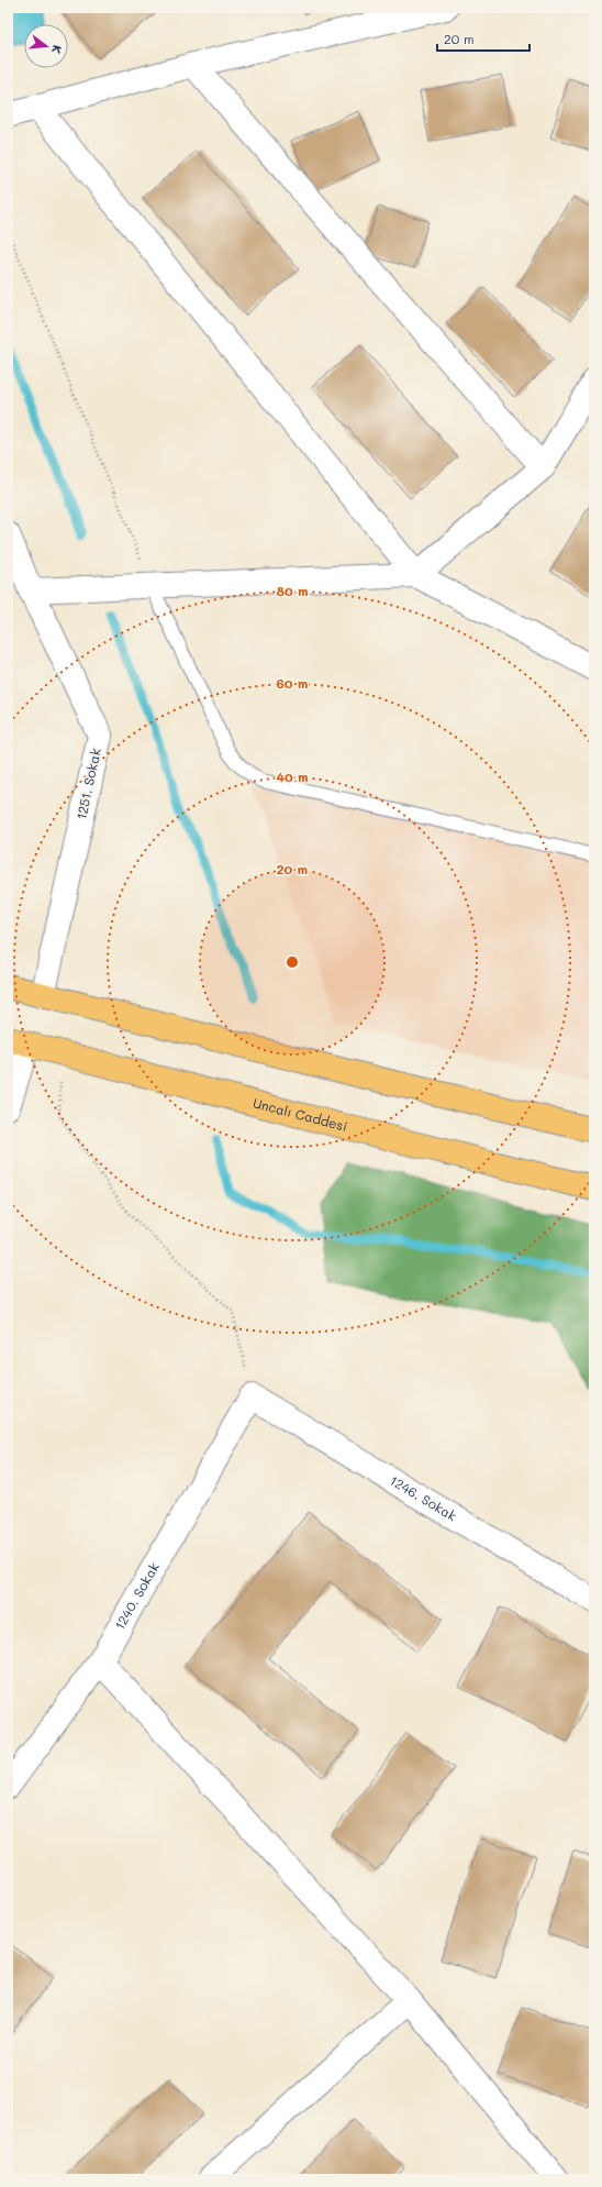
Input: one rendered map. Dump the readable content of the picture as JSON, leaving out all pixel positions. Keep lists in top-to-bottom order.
{
  "streets": {
    "main road": ["Uncalı Caddesi"],
    "street": ["1251. Sokak", "1246. Sokak", "1240. Sokak"]
  },
  "crossings": [
    ["1246. Sokak", "1240. Sokak"]
  ],
  "scale_bar": "20 m",
  "north": "right",
  "rings": [
    "80 m",
    "60 m",
    "40 m",
    "20 m"
  ]
}
